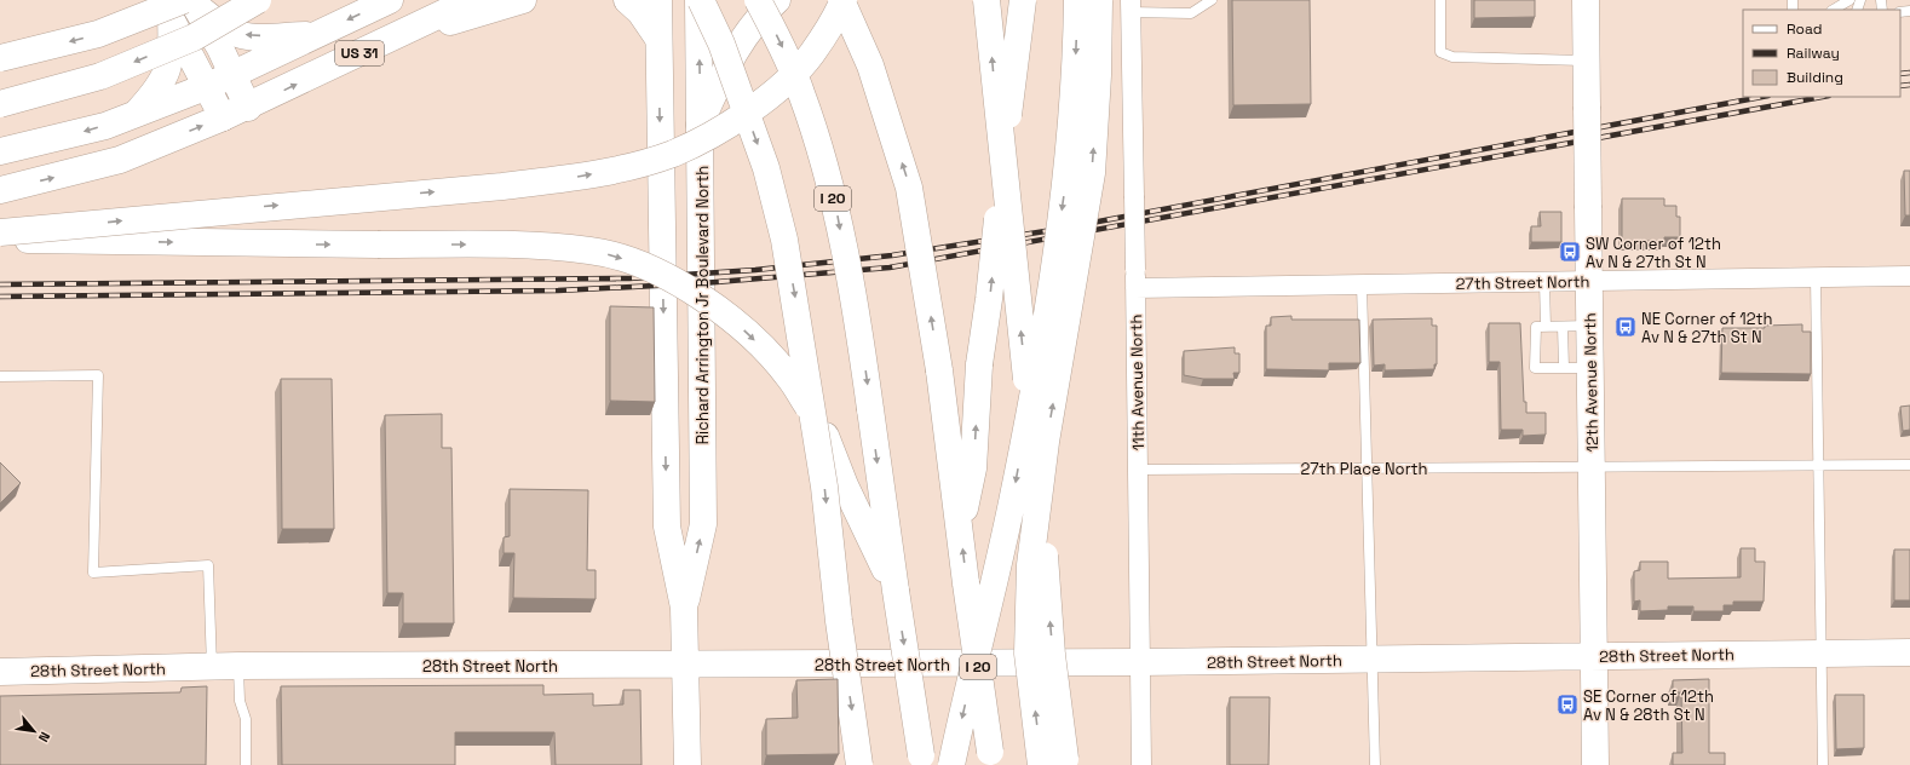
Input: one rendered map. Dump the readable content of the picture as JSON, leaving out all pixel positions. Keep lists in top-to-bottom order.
{
  "streets": {
    "main road": [
      "US 31",
      "I 20",
      "Richard Arrington Jr Boulevard North",
      "12th Avenue North",
      "28th Street North"
    ],
    "street": ["27th Street North", "11th Avenue North"],
    "lane": ["27th Place North"]
  },
  "crossings": [
    ["27th Street North", "11th Avenue North"],
    ["27th Street North", "12th Avenue North"],
    ["Richard Arrington Jr Boulevard North", "28th Street North"],
    ["11th Avenue North", "27th Place North"],
    ["11th Avenue North", "28th Street North"],
    ["12th Avenue North", "27th Place North"],
    ["12th Avenue North", "28th Street North"]
  ],
  "places": {
    "bus stop": ["SW Corner of 12th Av N & 27th St N", "NE Corner of 12th Av N & 27th St N", "SE Corner of 12th Av N & 28th St N"]
  },
  "legend": ["Road", "Railway", "Building"],
  "north": "bottom right"
}
